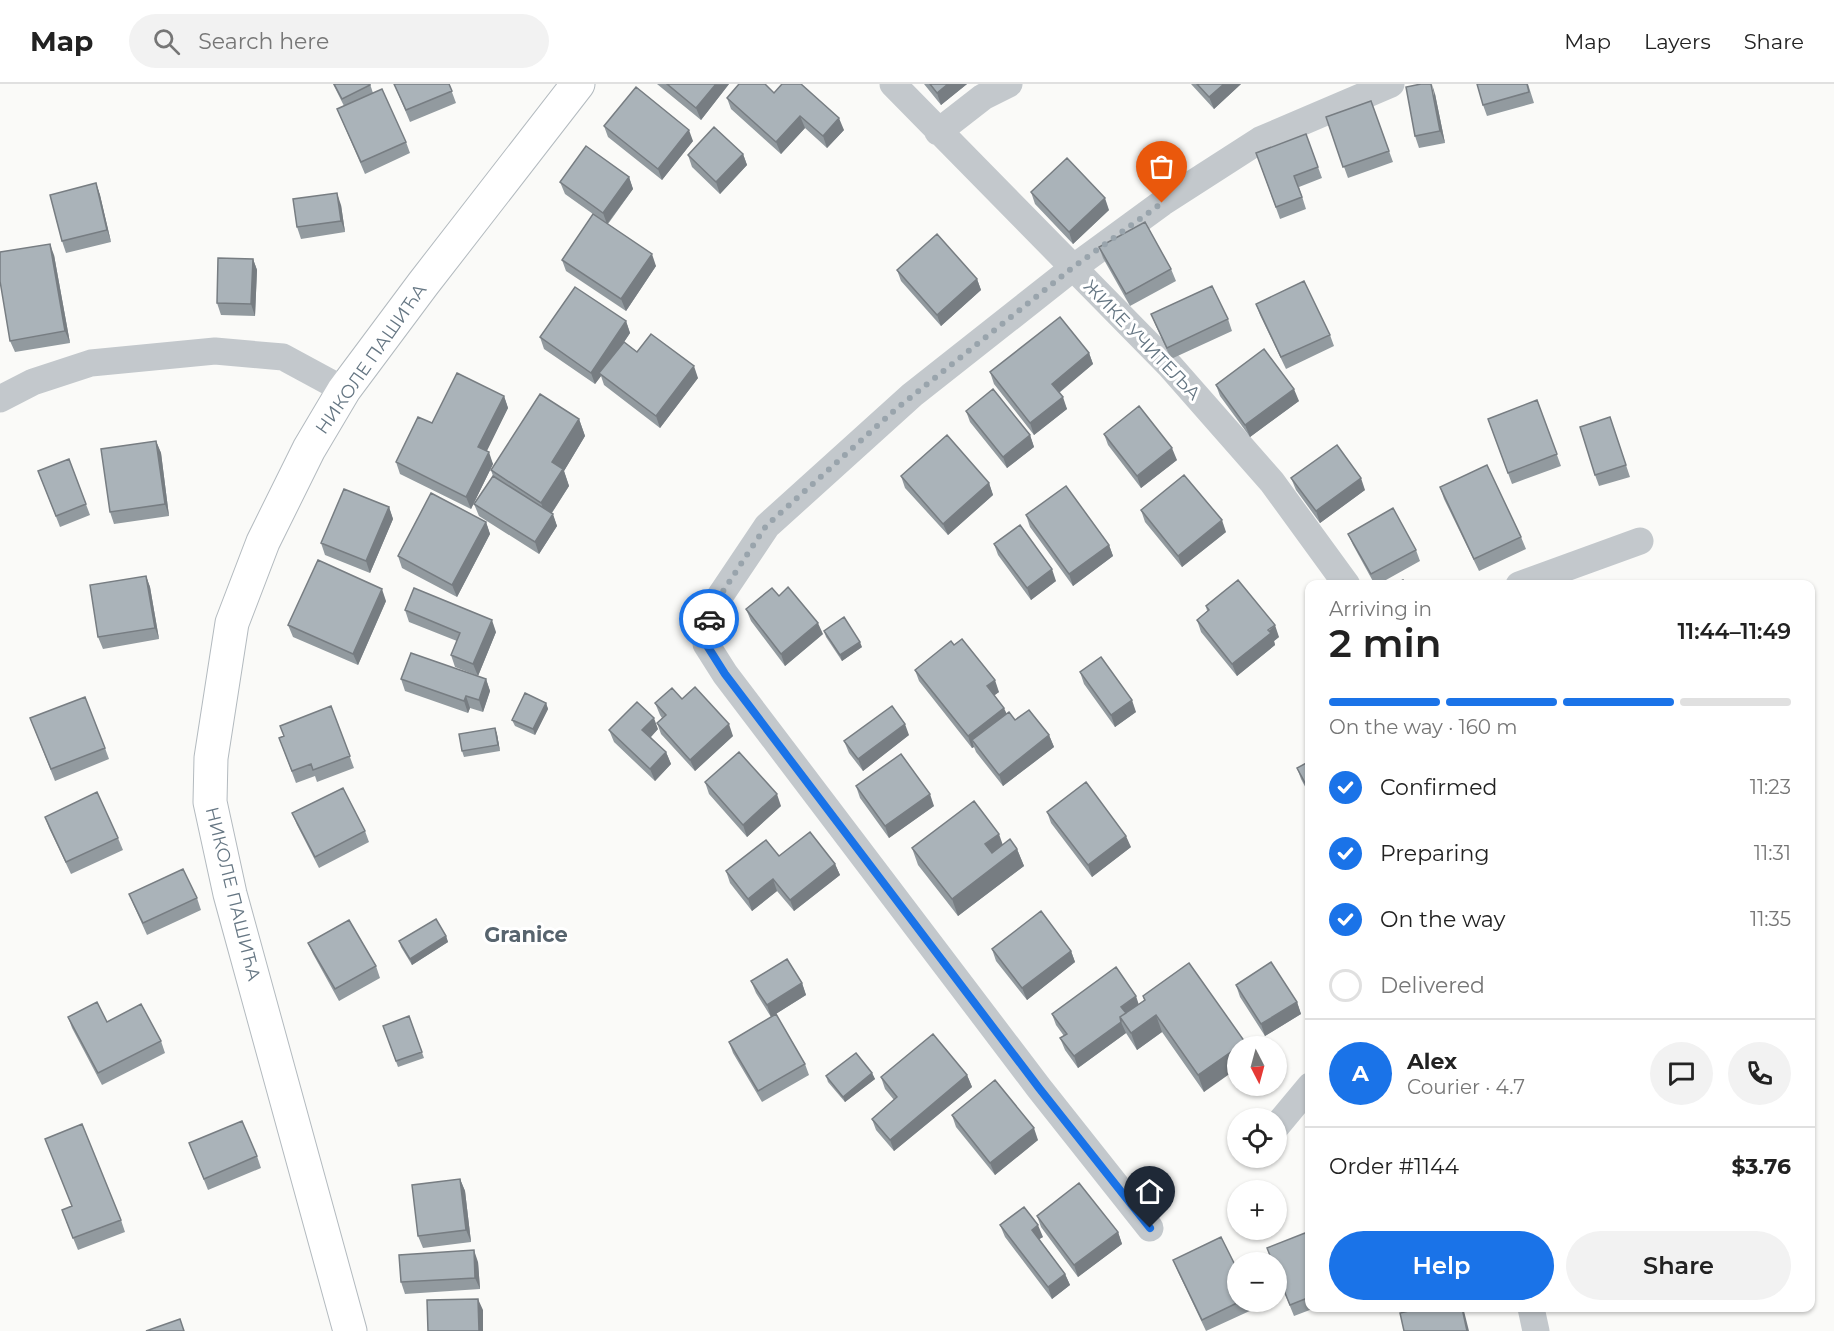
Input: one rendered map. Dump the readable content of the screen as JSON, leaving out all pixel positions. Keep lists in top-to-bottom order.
{
  "streets": {
    "street": ["ЖИКЕ УЧИТЕЉА", "НИКОЛЕ ПАШИЋА"]
  },
  "districts": ["Granice"],
  "north": "bottom",
  "page": {
    "header": "Map",
    "search": "Search here",
    "nav": ["Map", "Layers", "Share"],
    "heading": ["2 min", "Arriving in", "11:44–11:49"],
    "panel": [
      "Alex",
      "Courier · 4.7",
      "Order #1144",
      "$3.76"
    ],
    "bar": "On the way · 160 m",
    "list": [
      ["Confirmed", "11:23"],
      ["Preparing", "11:31"],
      ["On the way", "11:35"],
      "Delivered"
    ],
    "map_buttons": ["+", "−"],
    "round": "A",
    "buttons": ["Help", "Share"]
  }
}
